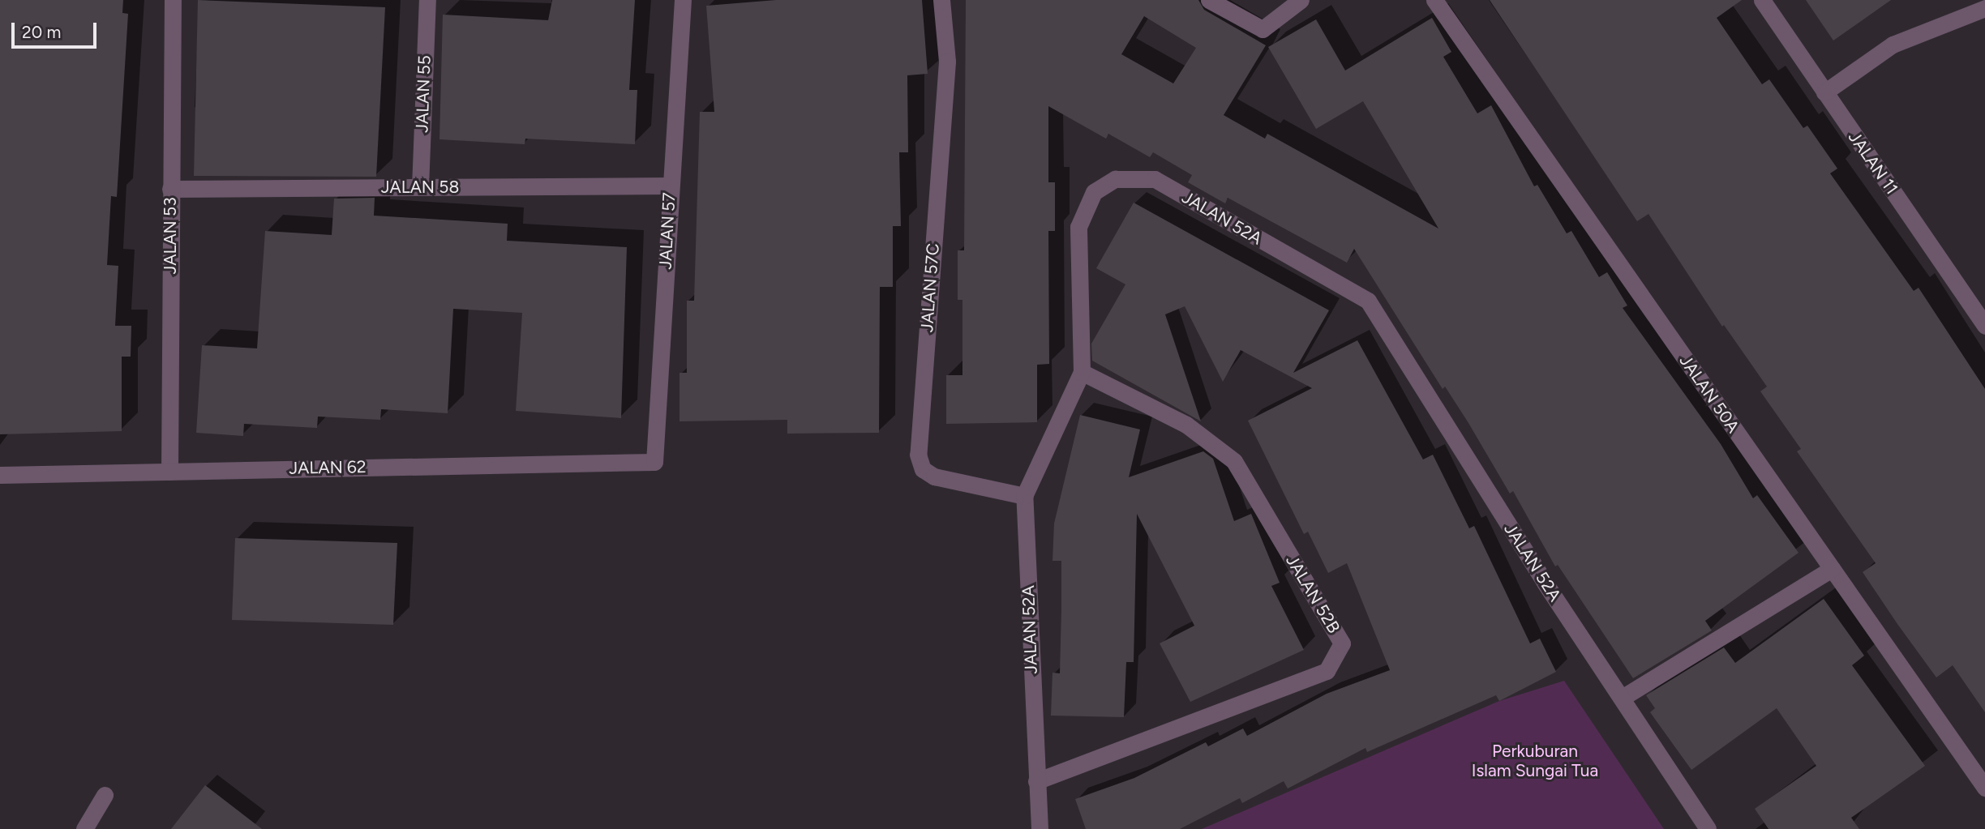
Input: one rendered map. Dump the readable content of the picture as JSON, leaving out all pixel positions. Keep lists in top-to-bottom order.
{
  "streets": {
    "street": [
      "JALAN 55",
      "JALAN 11",
      "JALAN 58",
      "JALAN 52A",
      "JALAN 57",
      "JALAN 53",
      "JALAN 57C",
      "JALAN 50A",
      "JALAN 62",
      "JALAN 52B"
    ]
  },
  "crossings": [
    ["JALAN 55", "JALAN 58"],
    ["JALAN 58", "JALAN 57"],
    ["JALAN 58", "JALAN 53"],
    ["JALAN 52A", "JALAN 57C"],
    ["JALAN 52A", "JALAN 52B"],
    ["JALAN 57", "JALAN 62"],
    ["JALAN 53", "JALAN 62"]
  ],
  "parks": ["Perkuburan Islam Sungai Tua"],
  "scale_bar": "20 m"
}
